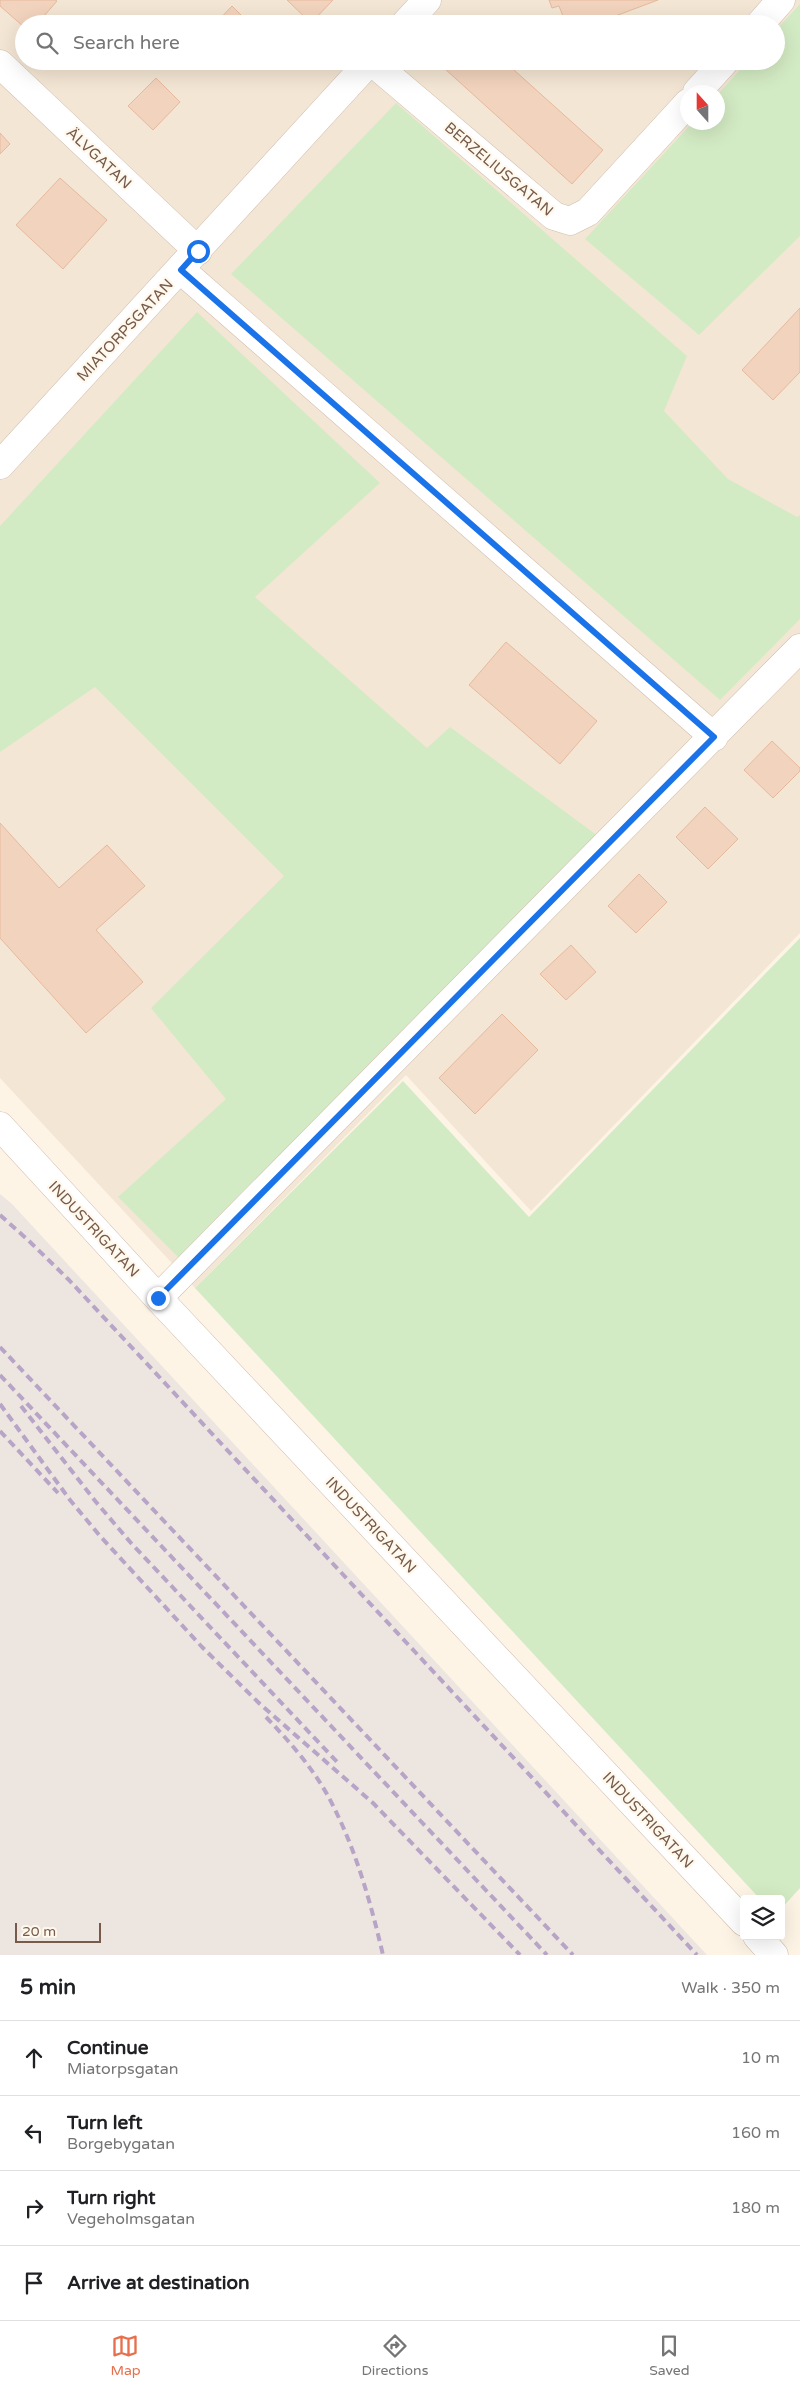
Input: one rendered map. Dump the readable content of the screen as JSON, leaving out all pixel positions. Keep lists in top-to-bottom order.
{
  "streets": {
    "street": [
      "ÄLVGATAN",
      "BERZELIUSGATAN",
      "MIATORPSGATAN",
      "INDUSTRIGATAN"
    ]
  },
  "crossings": [
    ["ÄLVGATAN", "MIATORPSGATAN"]
  ],
  "scale_bar": "20 m",
  "north": "top",
  "page": {
    "search": "Search here",
    "scale": "20 m",
    "heading": ["5 min", "Walk · 350 m"],
    "list": [
      ["Continue", "Miatorpsgatan", "10 m"],
      ["Turn left", "Borgebygatan", "160 m"],
      ["Turn right", "Vegeholmsgatan", "180 m"],
      "Arrive at destination"
    ],
    "nav": ["Map", "Directions", "Saved"]
  }
}
